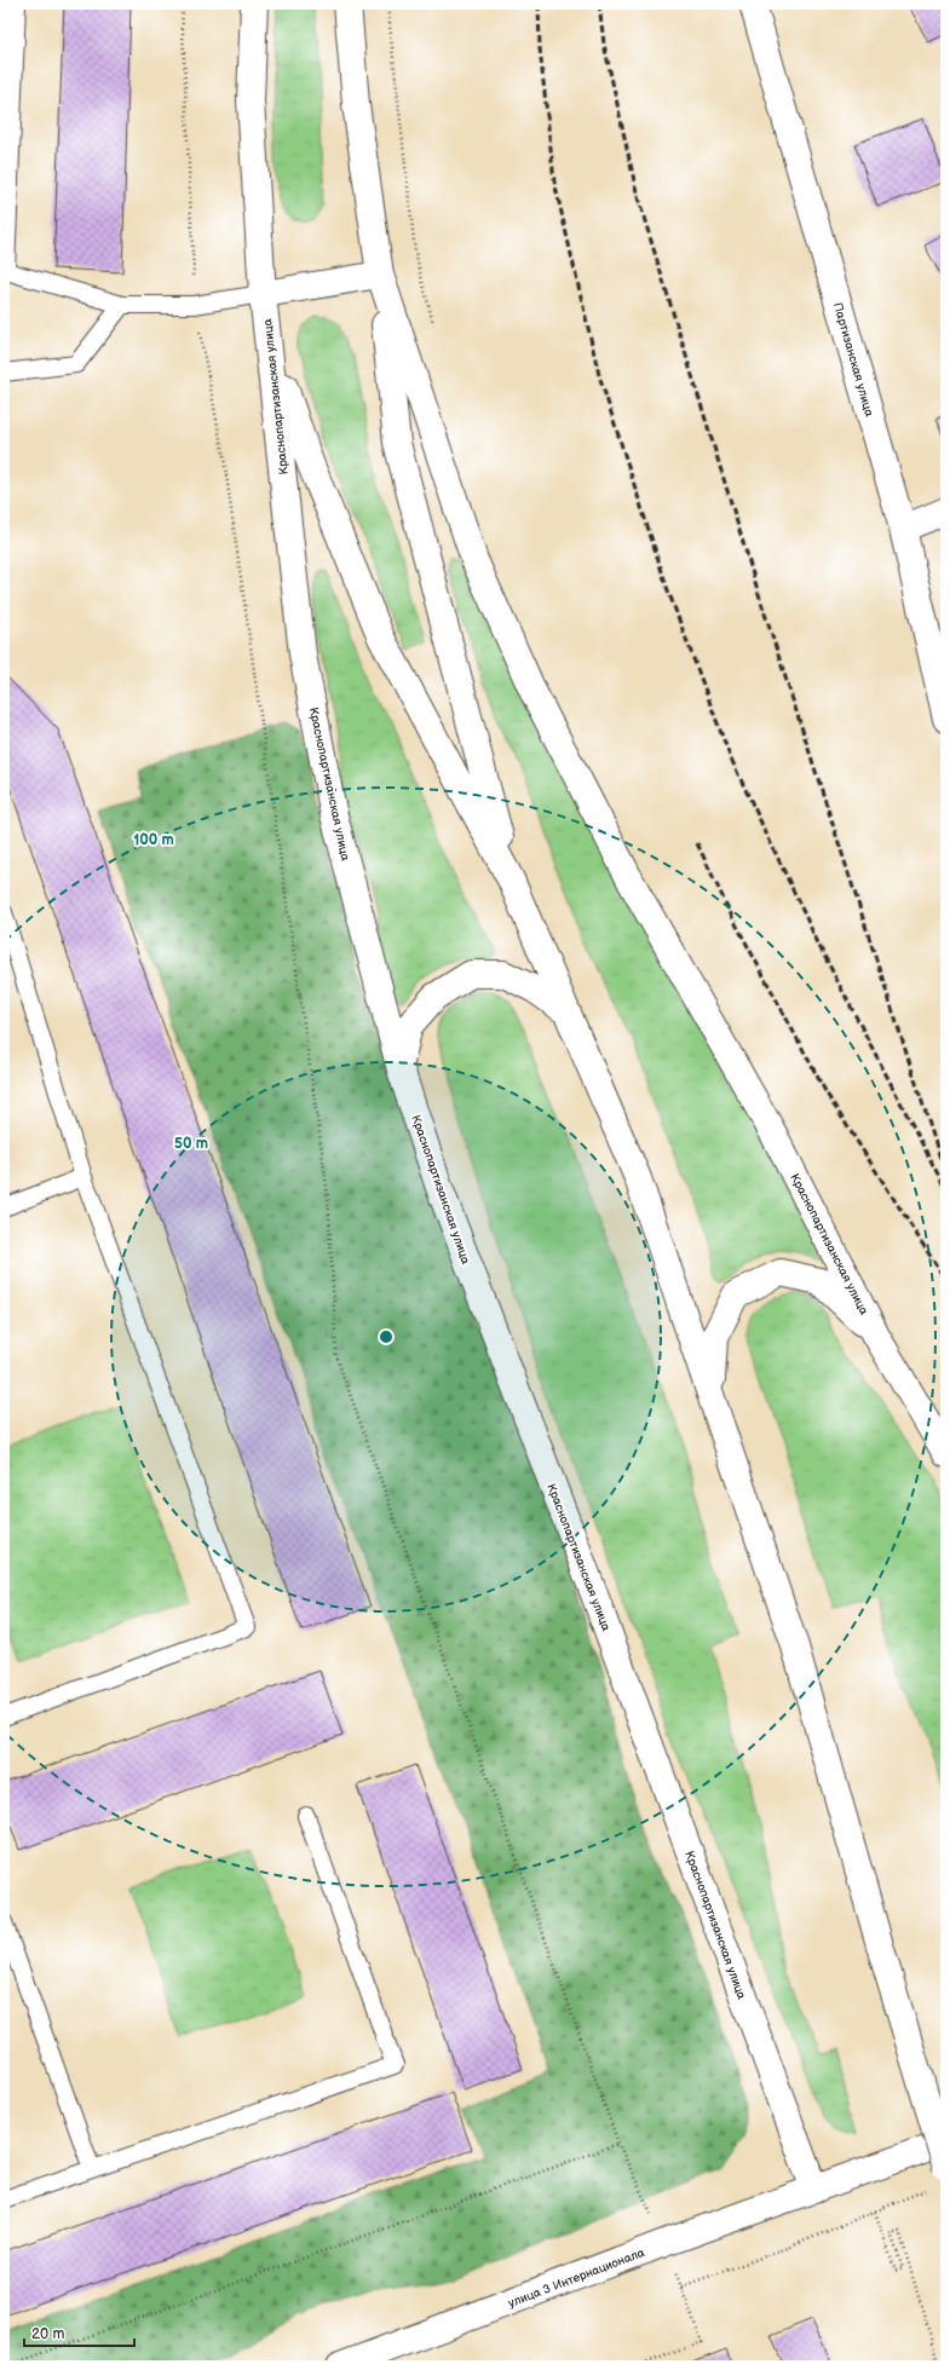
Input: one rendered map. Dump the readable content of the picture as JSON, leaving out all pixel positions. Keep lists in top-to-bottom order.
{
  "streets": {
    "main road": ["Партизанская улица", "Краснопартизанская улица", "улица 3 Интернационала"]
  },
  "crossings": [
    ["Краснопартизанская улица", "улица 3 Интернационала"]
  ],
  "scale_bar": "20 m",
  "rings": ["100 m", "50 m"]
}
